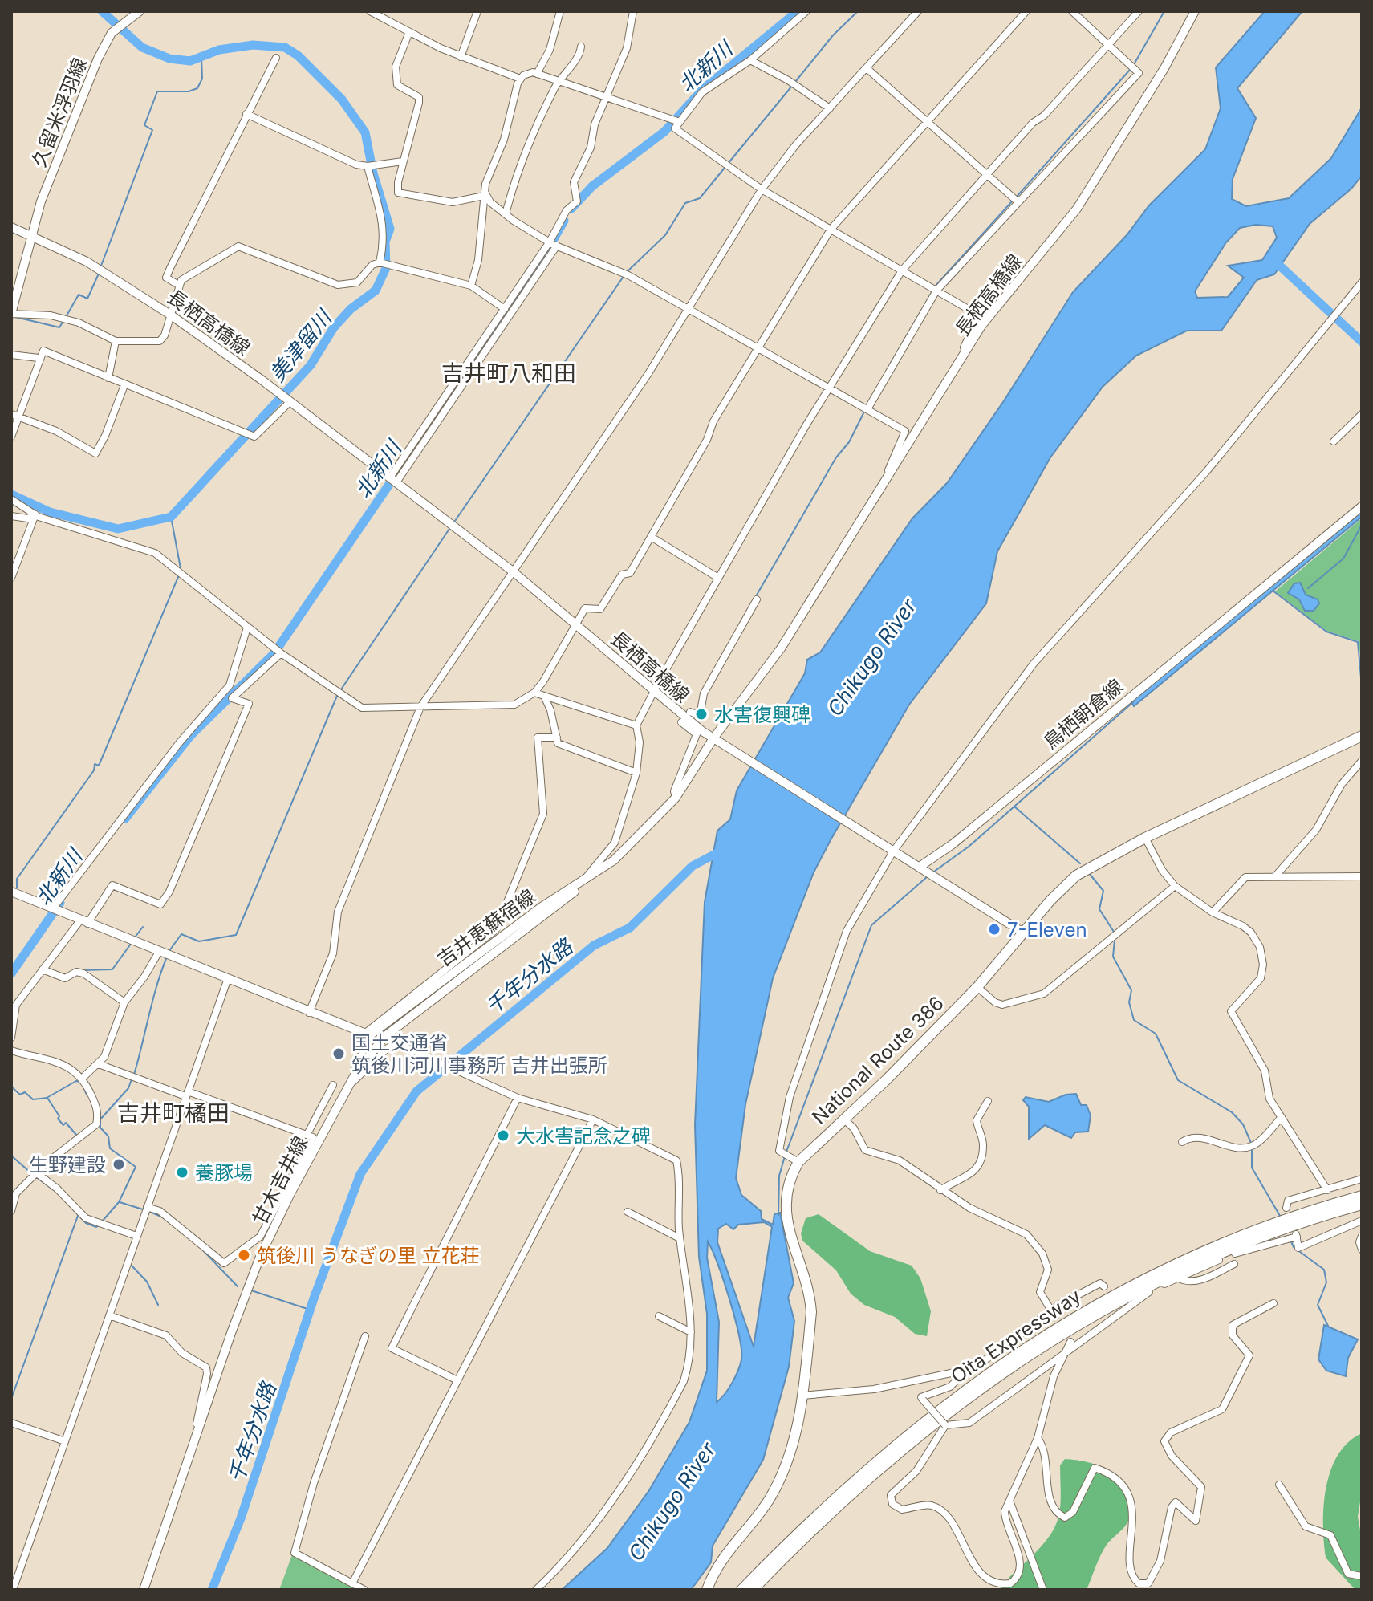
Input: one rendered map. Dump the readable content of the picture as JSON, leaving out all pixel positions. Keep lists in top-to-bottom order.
{
  "streets": {
    "highway": ["National Route 386", "Oita Expressway"],
    "main road": [
      "久留米浮羽線",
      "長栖高橋線",
      "鳥栖朝倉線",
      "吉井恵蘇宿線",
      "甘木吉井線"
    ]
  },
  "crossings": [
    ["久留米浮羽線", "長栖高橋線"],
    ["長栖高橋線", "吉井恵蘇宿線"],
    ["吉井恵蘇宿線", "甘木吉井線"]
  ],
  "districts": ["吉井町八和田", "吉井町橘田"],
  "water": [
    "北新川",
    "美津留川",
    "Chikugo River",
    "千年分水路"
  ],
  "places": [
    "水害復興碑",
    "7-Eleven",
    "国土交通省 筑後川河川事務所 吉井出張所",
    "大水害記念之碑",
    "生野建設",
    "養豚場",
    "筑後川 うなぎの里 立花荘"
  ]
}
